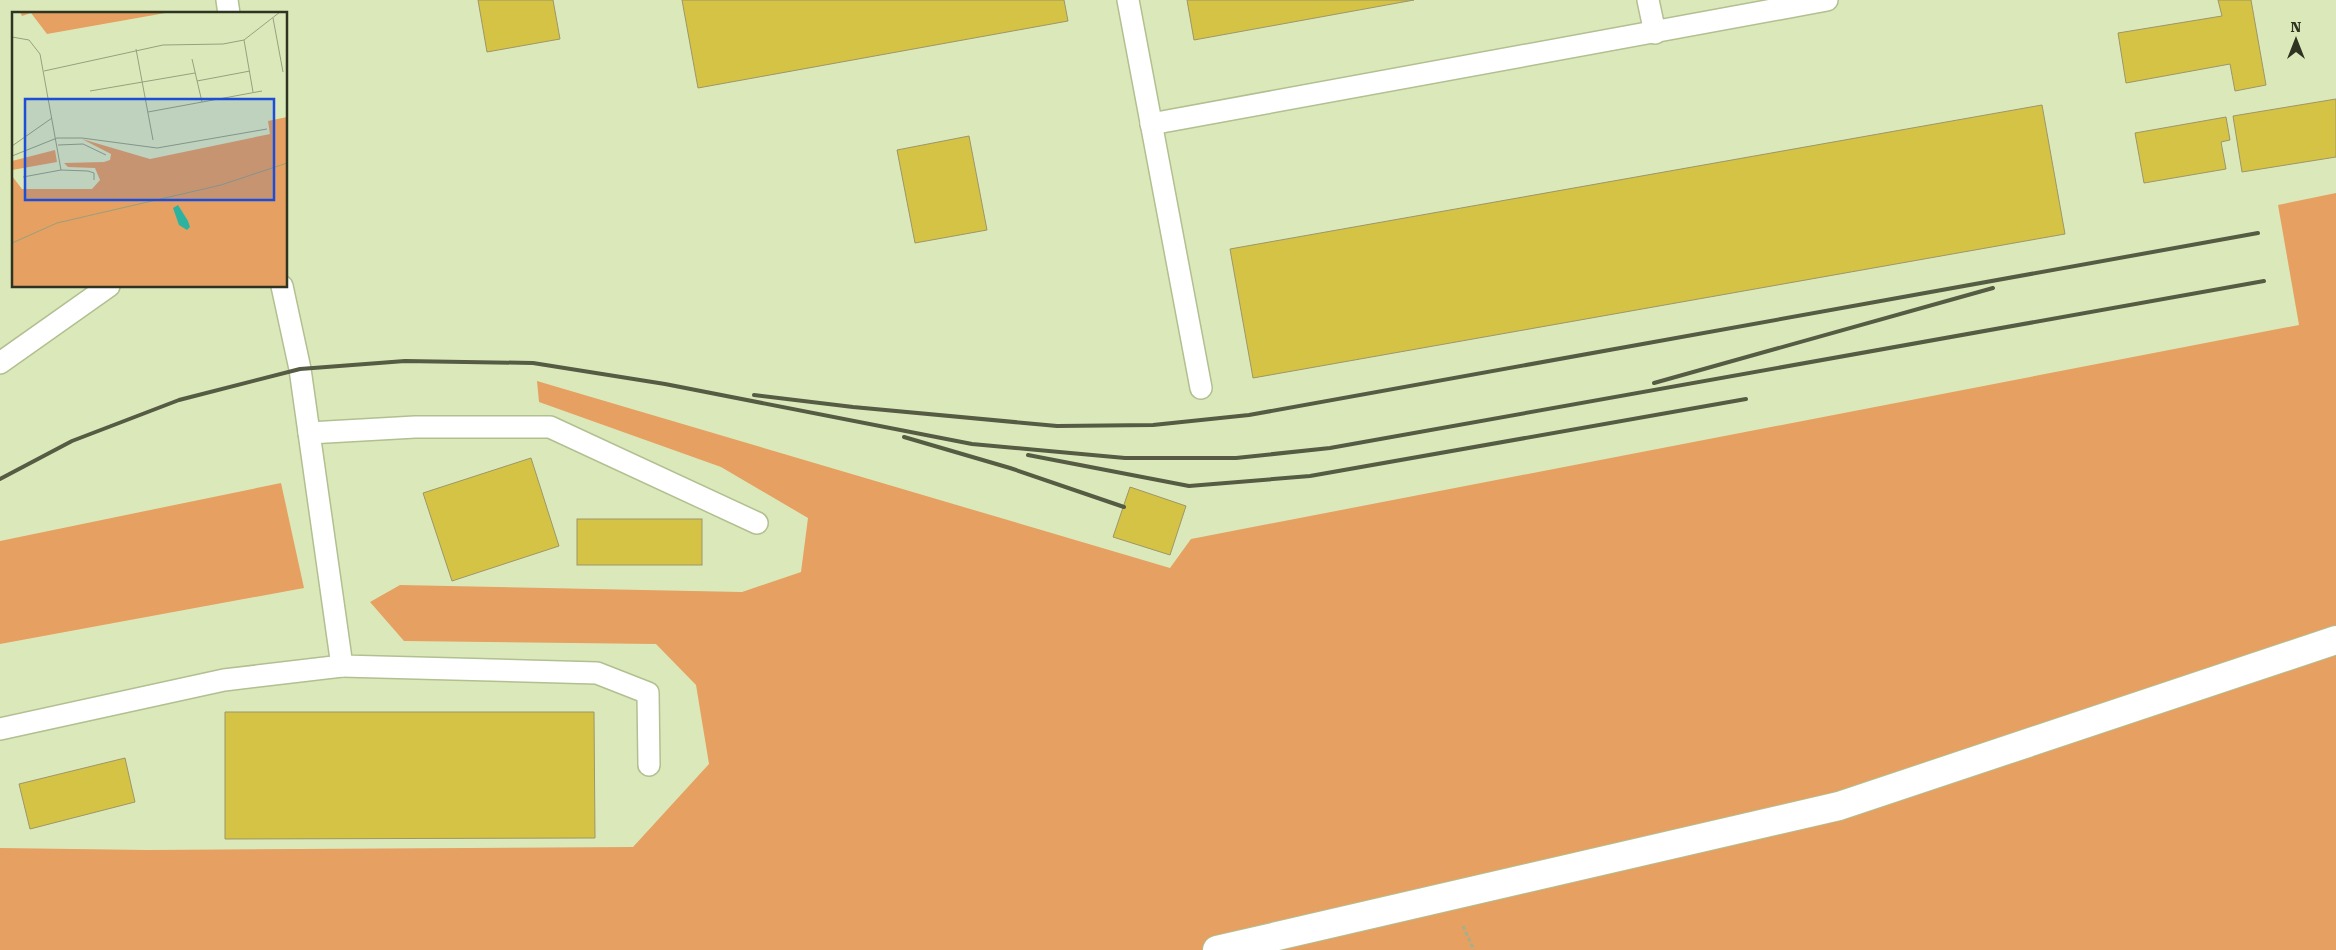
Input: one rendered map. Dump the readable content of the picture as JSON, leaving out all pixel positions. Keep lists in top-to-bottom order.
{
  "north": "top"
}
